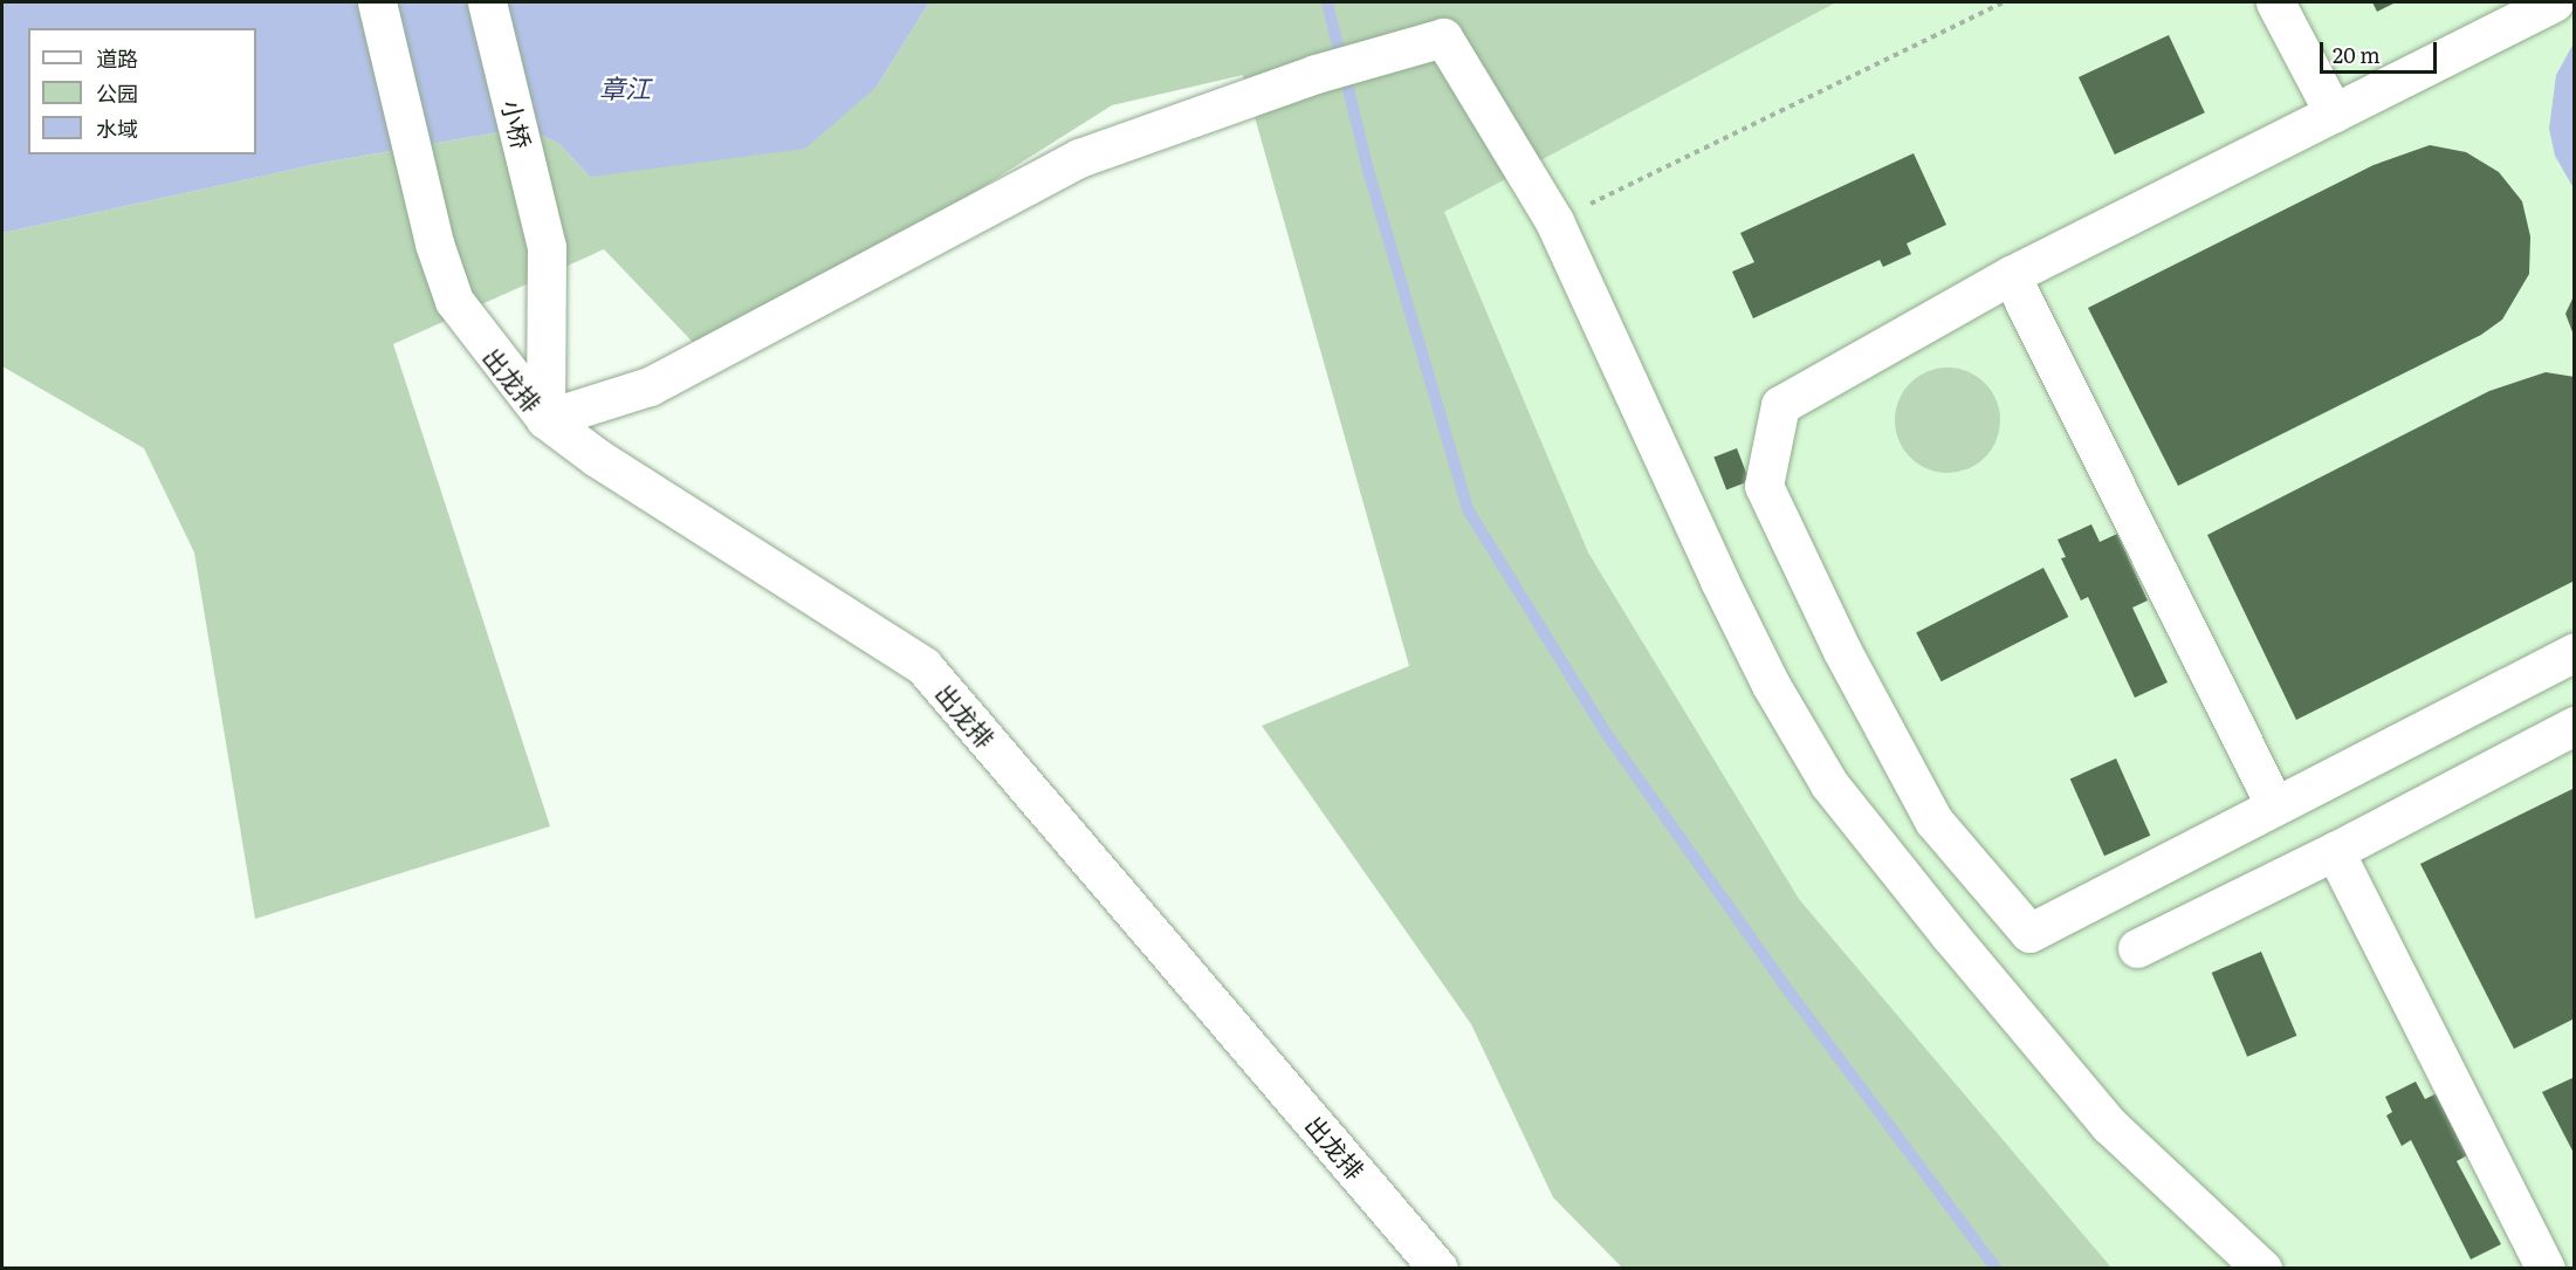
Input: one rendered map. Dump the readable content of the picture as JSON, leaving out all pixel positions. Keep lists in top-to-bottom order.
{
  "streets": {
    "street": ["小桥", "出龙排"]
  },
  "crossings": [
    ["小桥", "出龙排"]
  ],
  "water": ["章江"],
  "legend": ["道路", "公园", "水域"],
  "scale_bar": "20 m"
}
